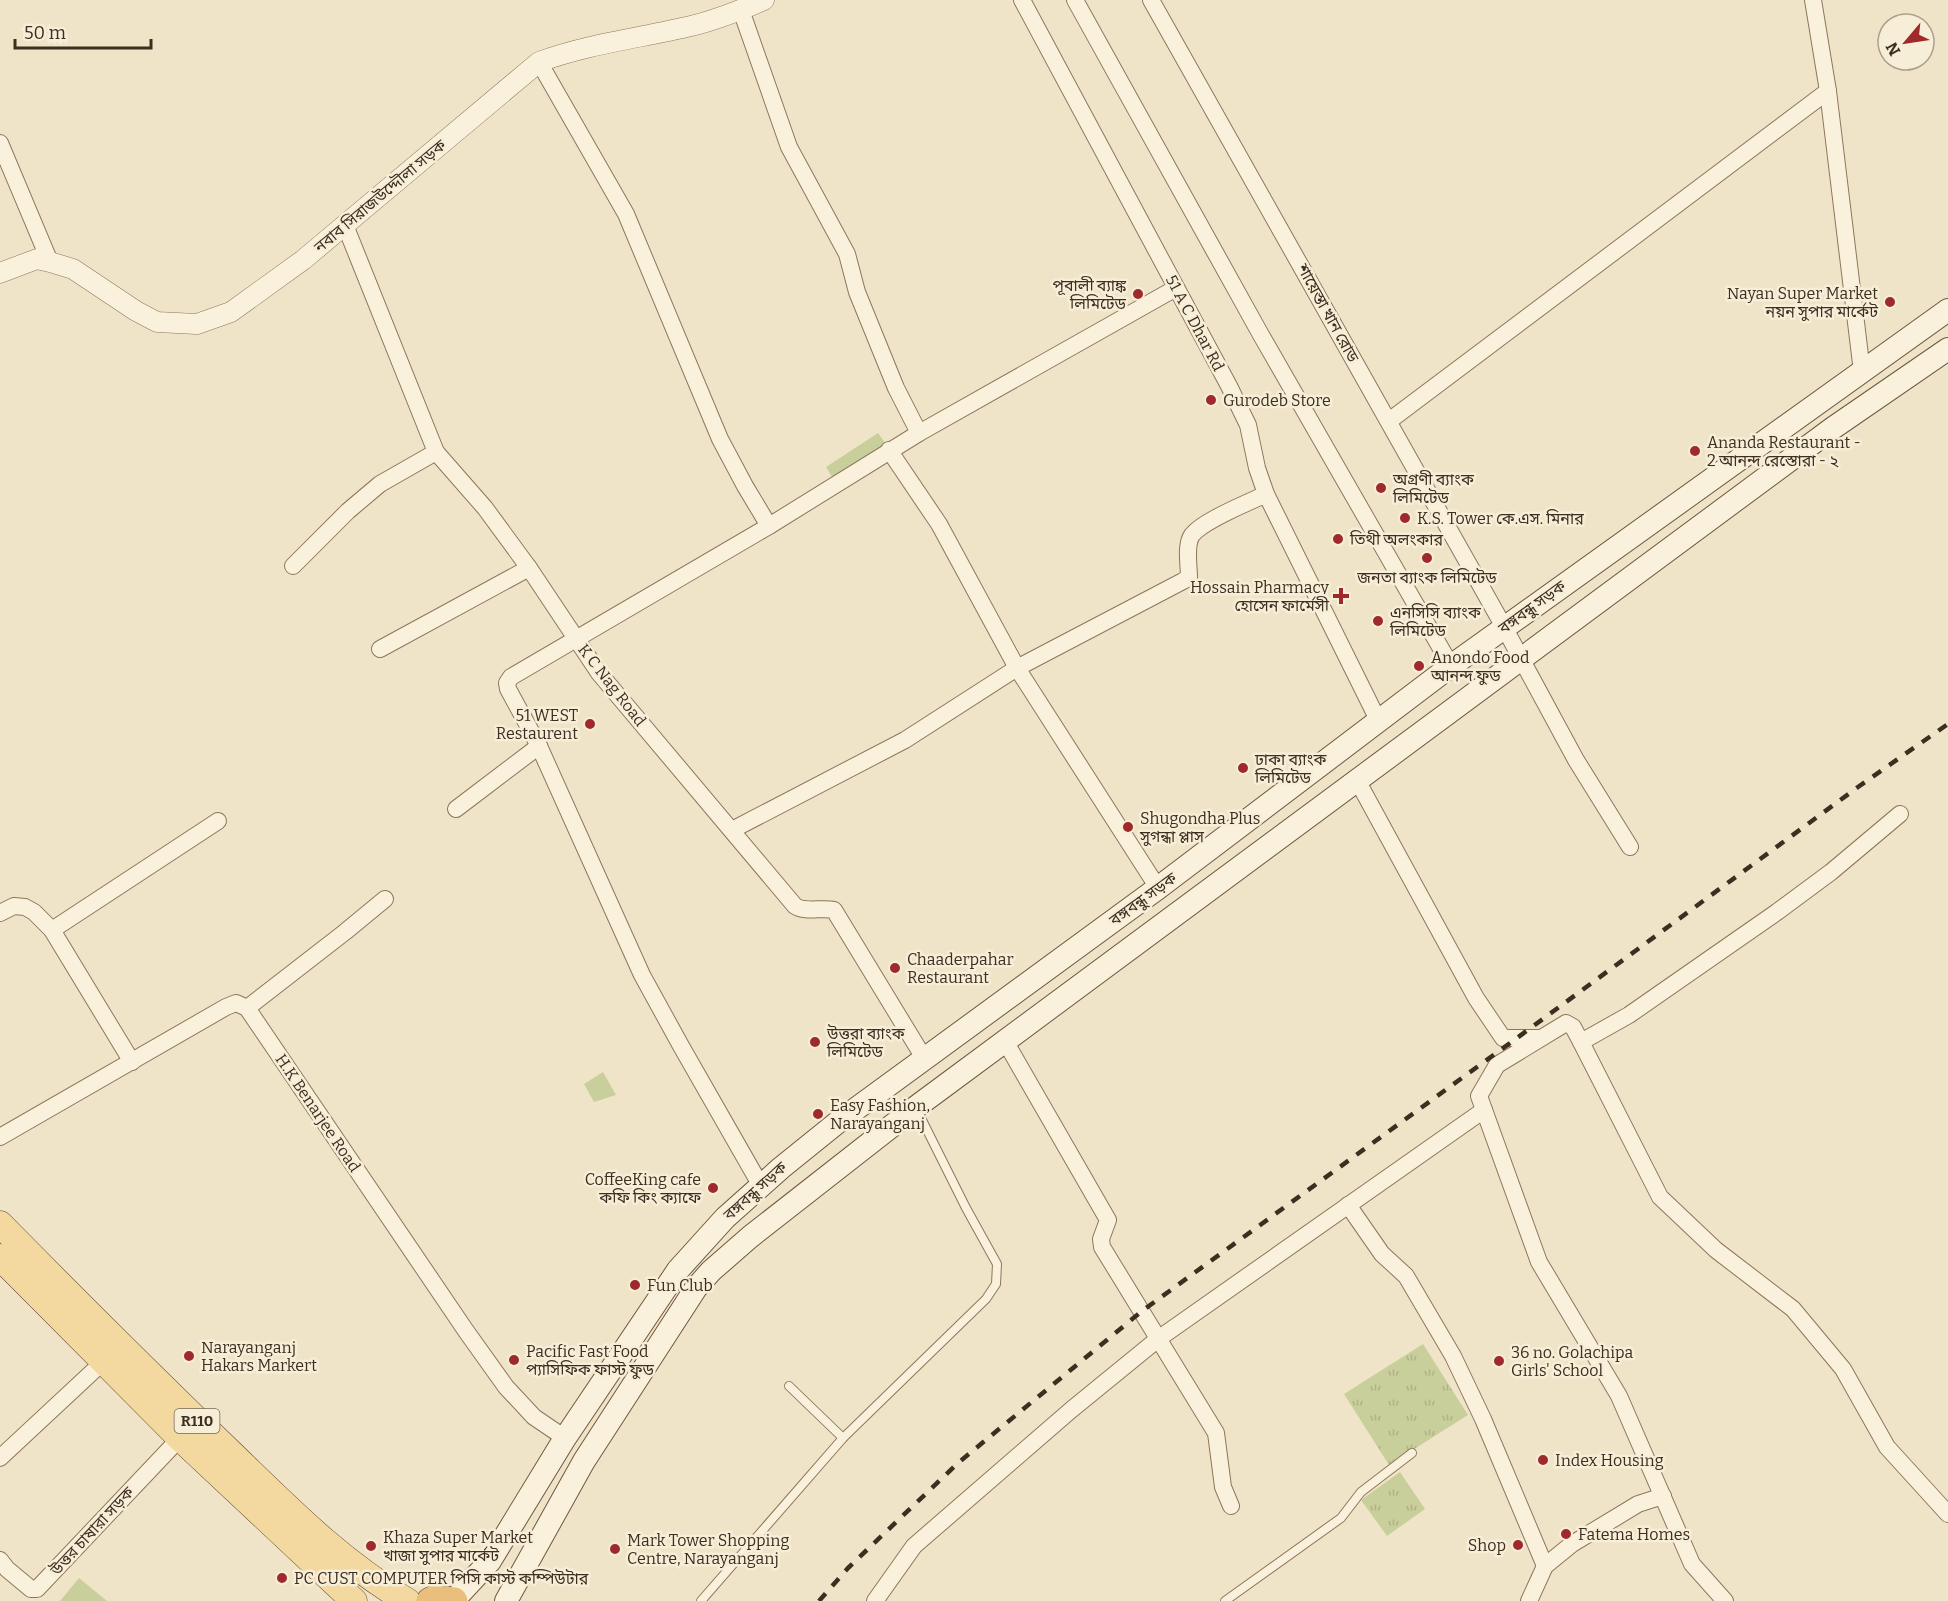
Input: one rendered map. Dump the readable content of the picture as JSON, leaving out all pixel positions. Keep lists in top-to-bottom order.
{
  "streets": {
    "main road": ["বঙ্গবন্ধু সড়ক", "R110"],
    "street": [
      "নবাব সিরাজউদ্দৌলা সড়ক",
      "শায়েস্তা খান রোড",
      "51 A C Dhar Rd",
      "K C Nag Road",
      "H.K Benarjee Road",
      "উত্তর চাষারা সড়ক"
    ]
  },
  "crossings": [
    ["নবাব সিরাজউদ্দৌলা সড়ক", "K C Nag Road"],
    ["শায়েস্তা খান রোড", "বঙ্গবন্ধু সড়ক"],
    ["51 A C Dhar Rd", "বঙ্গবন্ধু সড়ক"],
    ["বঙ্গবন্ধু সড়ক", "K C Nag Road"],
    ["বঙ্গবন্ধু সড়ক", "H.K Benarjee Road"],
    ["R110", "উত্তর চাষারা সড়ক"]
  ],
  "places": {
    "other": [
      "পূবালী ব্যাঙ্ক লিমিটেড",
      "Nayan Super Market নয়ন সুপার মার্কেট",
      "Gurodeb Store",
      "Ananda Restaurant - 2 আনন্দ রেস্তোরা - ২",
      "অগ্রণী ব্যাংক লিমিটেড",
      "K.S. Tower কে.এস. মিনার",
      "তিথী অলংকার",
      "জনতা ব্যাংক লিমিটেড",
      "এনসিসি ব্যাংক লিমিটেড",
      "Anondo Food আনন্দ ফুড",
      "51 WEST Restaurent",
      "ঢাকা ব্যাংক লিমিটেড",
      "Shugondha Plus সুগন্ধা প্লাস",
      "Chaaderpahar Restaurant",
      "উত্তরা ব্যাংক লিমিটেড",
      "Easy Fashion, Narayanganj",
      "CoffeeKing cafe কফি কিং ক্যাফে",
      "Fun Club",
      "Narayanganj Hakars Markert",
      "Pacific Fast Food প্যাসিফিক ফাস্ট ফুড",
      "36 no. Golachipa Girls' School",
      "Index Housing",
      "Fatema Homes",
      "Shop",
      "Khaza Super Market খাজা সুপার মার্কেট",
      "Mark Tower Shopping Centre, Narayanganj",
      "PC CUST COMPUTER পিসি কাস্ট কম্পিউটার"
    ],
    "health": ["Hossain Pharmacy হোসেন ফার্মেসী"]
  },
  "scale_bar": "50 m",
  "north": "bottom left"
}
